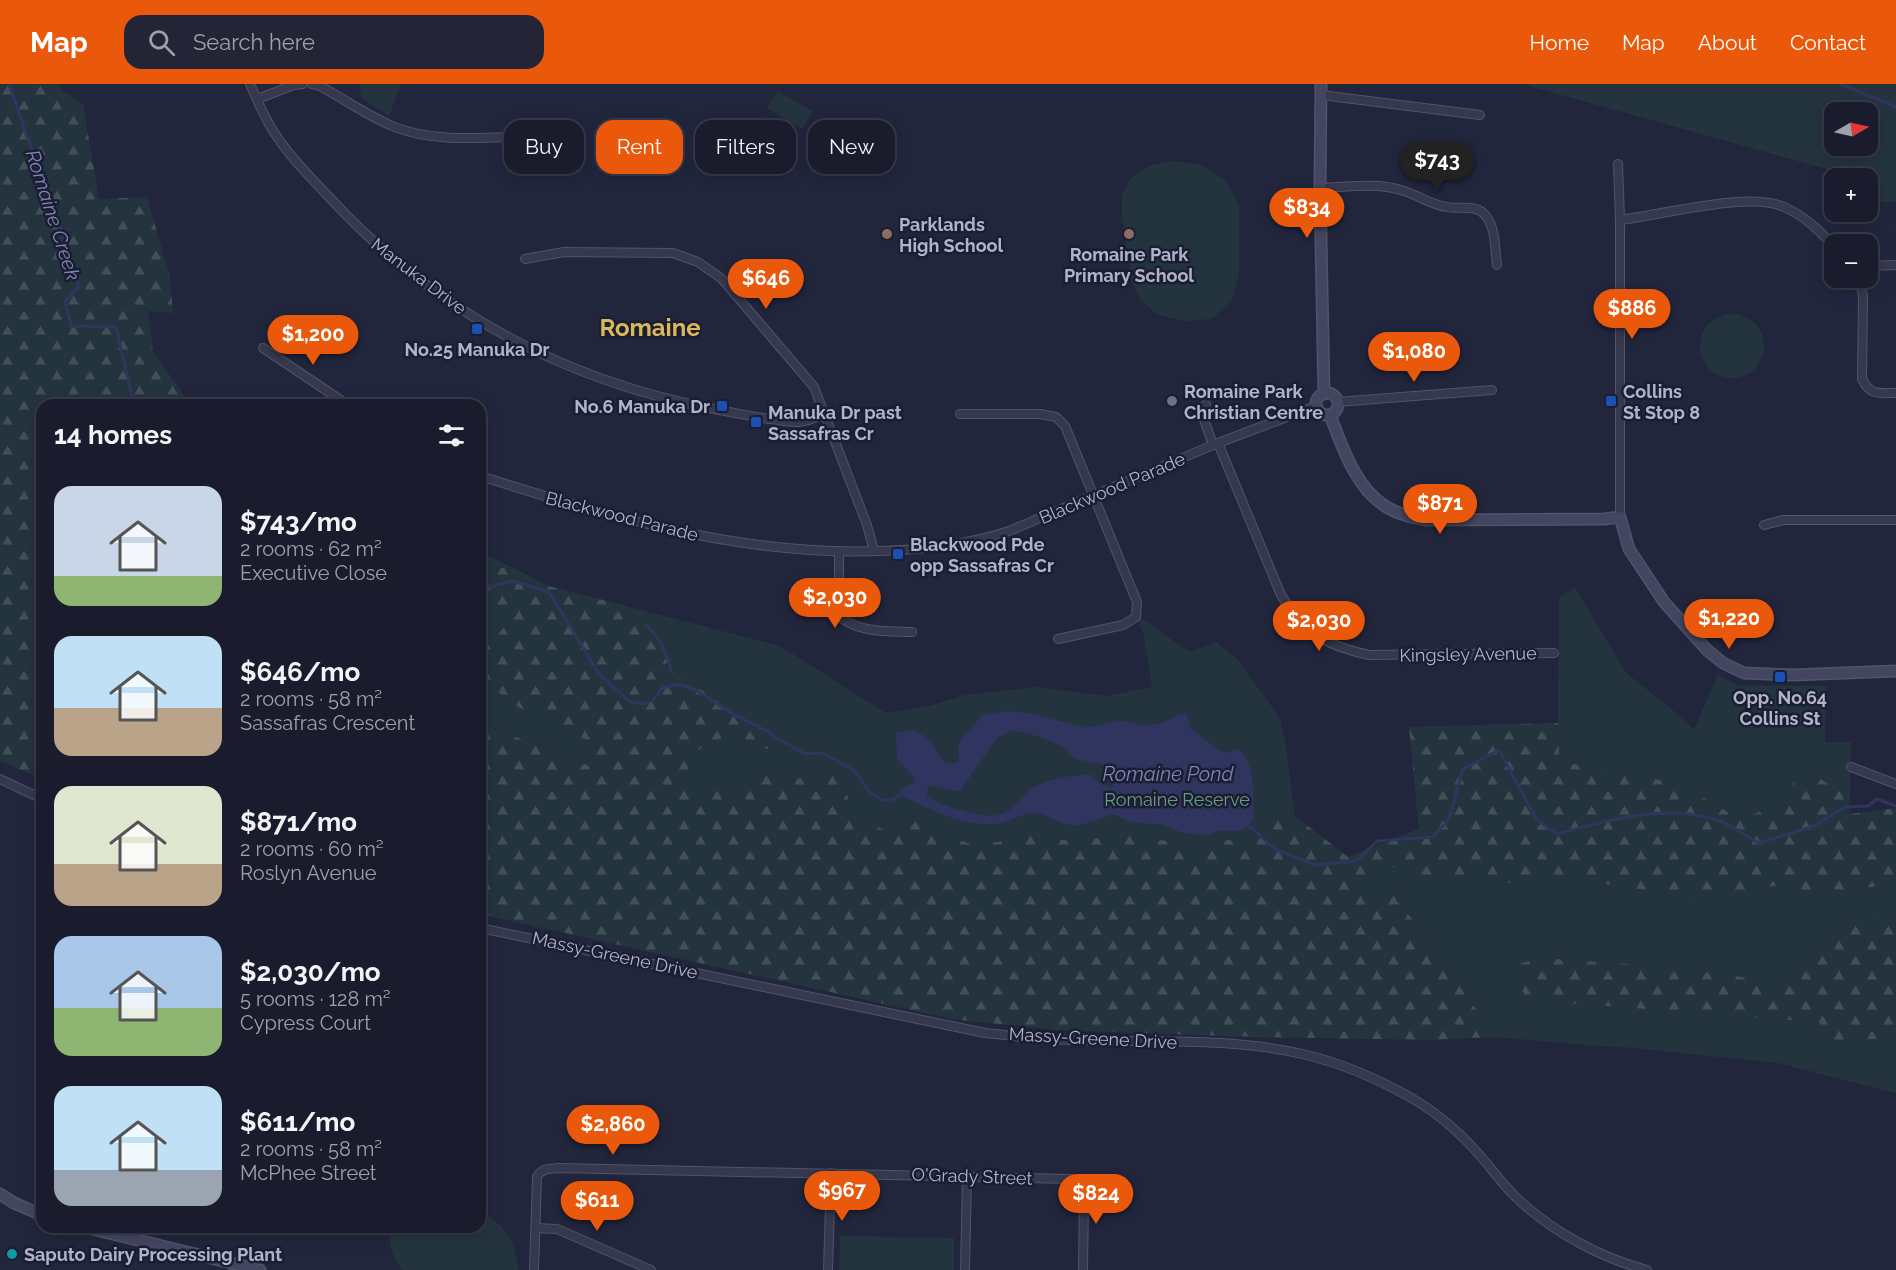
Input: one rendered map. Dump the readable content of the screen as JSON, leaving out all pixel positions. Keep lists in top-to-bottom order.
{
  "streets": {
    "street": [
      "Manuka Drive",
      "Blackwood Parade",
      "Kingsley Avenue",
      "Massy-Greene Drive",
      "O'Grady Street"
    ]
  },
  "crossings": [
    ["Blackwood Parade", "Kingsley Avenue"]
  ],
  "districts": ["Romaine"],
  "water": ["Romaine Creek", "Romaine Pond"],
  "parks": ["Romaine Reserve"],
  "places": {
    "other": [
      "Parklands High School",
      "Romaine Park Primary School",
      "Romaine Park Christian Centre",
      "Saputo Dairy Processing Plant"
    ],
    "transit": [
      "No.25 Manuka Dr",
      "Collins St Stop 8",
      "No.6 Manuka Dr",
      "Manuka Dr past Sassafras Cr",
      "Blackwood Pde opp Sassafras Cr",
      "Opp. No.64 Collins St"
    ]
  },
  "north": "right",
  "page": {
    "header": "Map",
    "search": "Search here",
    "nav": [
      "Home",
      "Map",
      "About",
      "Contact"
    ],
    "map_buttons": ["+", "−"],
    "chip": [
      "Buy",
      "Rent",
      "Filters",
      "New"
    ],
    "price": [
      "$743",
      "$834",
      "$646",
      "$886",
      "$1,200",
      "$1,080",
      "$871",
      "$2,030",
      "$1,220",
      "$2,030",
      "$2,860",
      "$967",
      "$824",
      "$611"
    ],
    "heading": "14 homes",
    "list": [
      {
        "name": "$743/mo",
        "note": "2 rooms · 62 m² · Executive Close"
      },
      {
        "name": "$646/mo",
        "note": "2 rooms · 58 m² · Sassafras Crescent"
      },
      {
        "name": "$871/mo",
        "note": "2 rooms · 60 m² · Roslyn Avenue"
      },
      {
        "name": "$2,030/mo",
        "note": "5 rooms · 128 m² · Cypress Court"
      },
      {
        "name": "$611/mo",
        "note": "2 rooms · 58 m² · McPhee Street"
      }
    ]
  }
}
